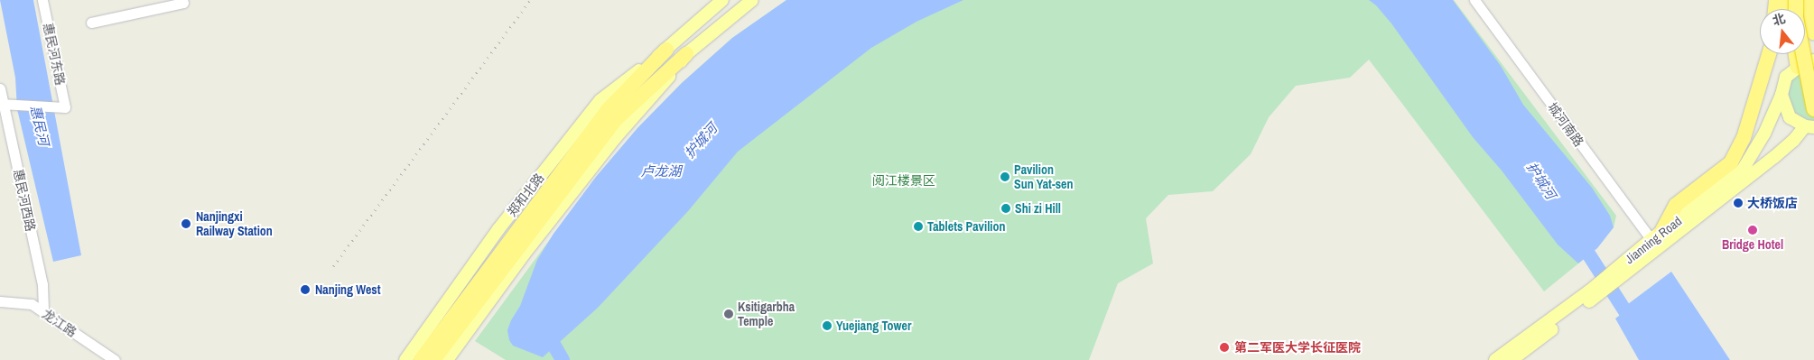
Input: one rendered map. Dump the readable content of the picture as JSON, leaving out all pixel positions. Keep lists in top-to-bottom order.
{
  "streets": {
    "highway": ["郑和北路"],
    "main road": ["Jianning Road"],
    "street": [
      "惠民河东路",
      "城河南路",
      "惠民河西路",
      "龙江路"
    ]
  },
  "crossings": [
    ["惠民河东路", "惠民河西路"],
    ["城河南路", "Jianning Road"],
    ["惠民河西路", "龙江路"]
  ],
  "water": ["惠民河", "护城河", "卢龙湖"],
  "parks": ["阅江楼景区"],
  "places": [
    "Pavilion Sun Yat-sen",
    "大桥饭店",
    "Shi zi Hill",
    "Nanjingxi Railway Station",
    "Tablets Pavilion",
    "Bridge Hotel",
    "Nanjing West",
    "Ksitigarbha Temple",
    "Yuejiang Tower",
    "第二军医大学长征医院"
  ],
  "north": "top"
}
